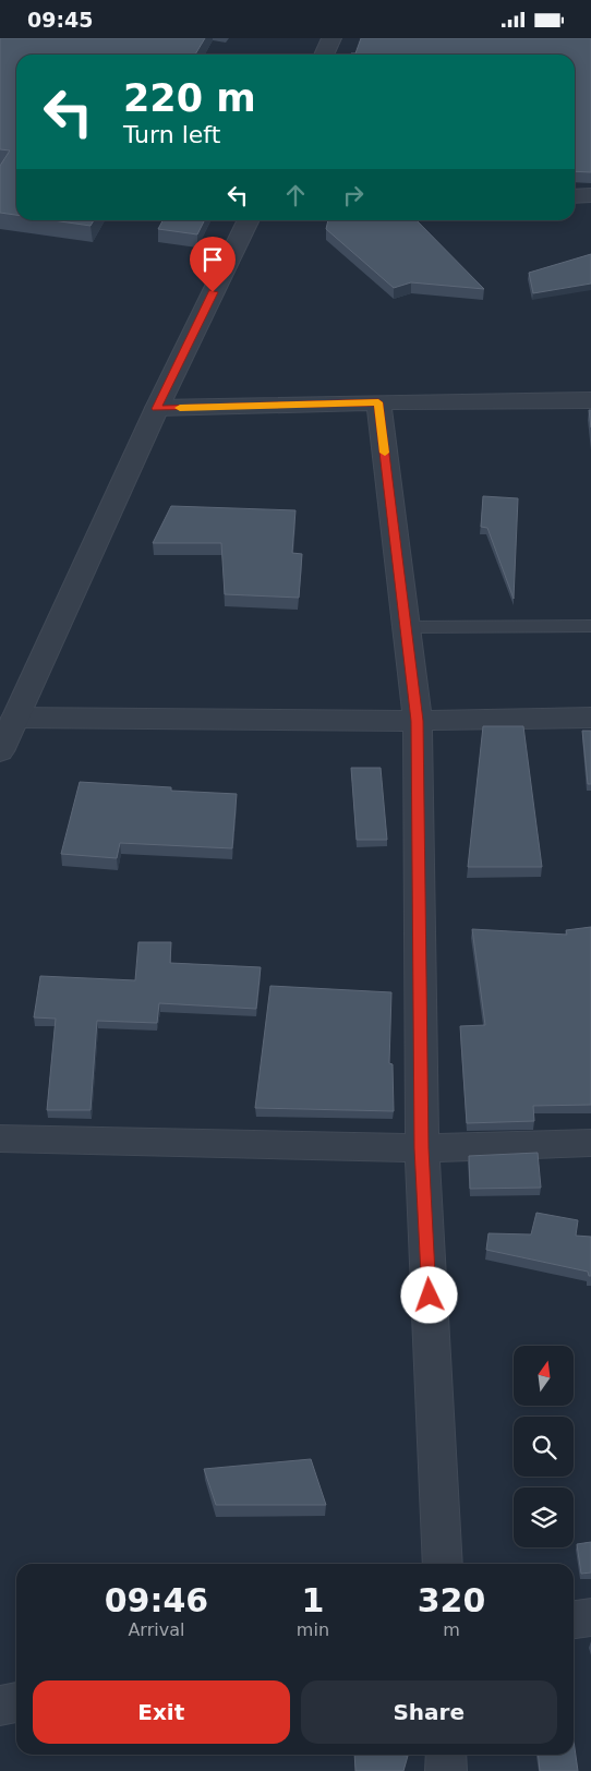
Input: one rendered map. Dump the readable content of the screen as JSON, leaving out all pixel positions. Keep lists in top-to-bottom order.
{
  "north": "top",
  "page": {
    "status": "09:45",
    "turn": ["220 m", "Turn left"],
    "eta": [
      "09:46",
      "Arrival",
      "1",
      "min",
      "320",
      "m"
    ],
    "buttons": ["Exit", "Share"]
  }
}
